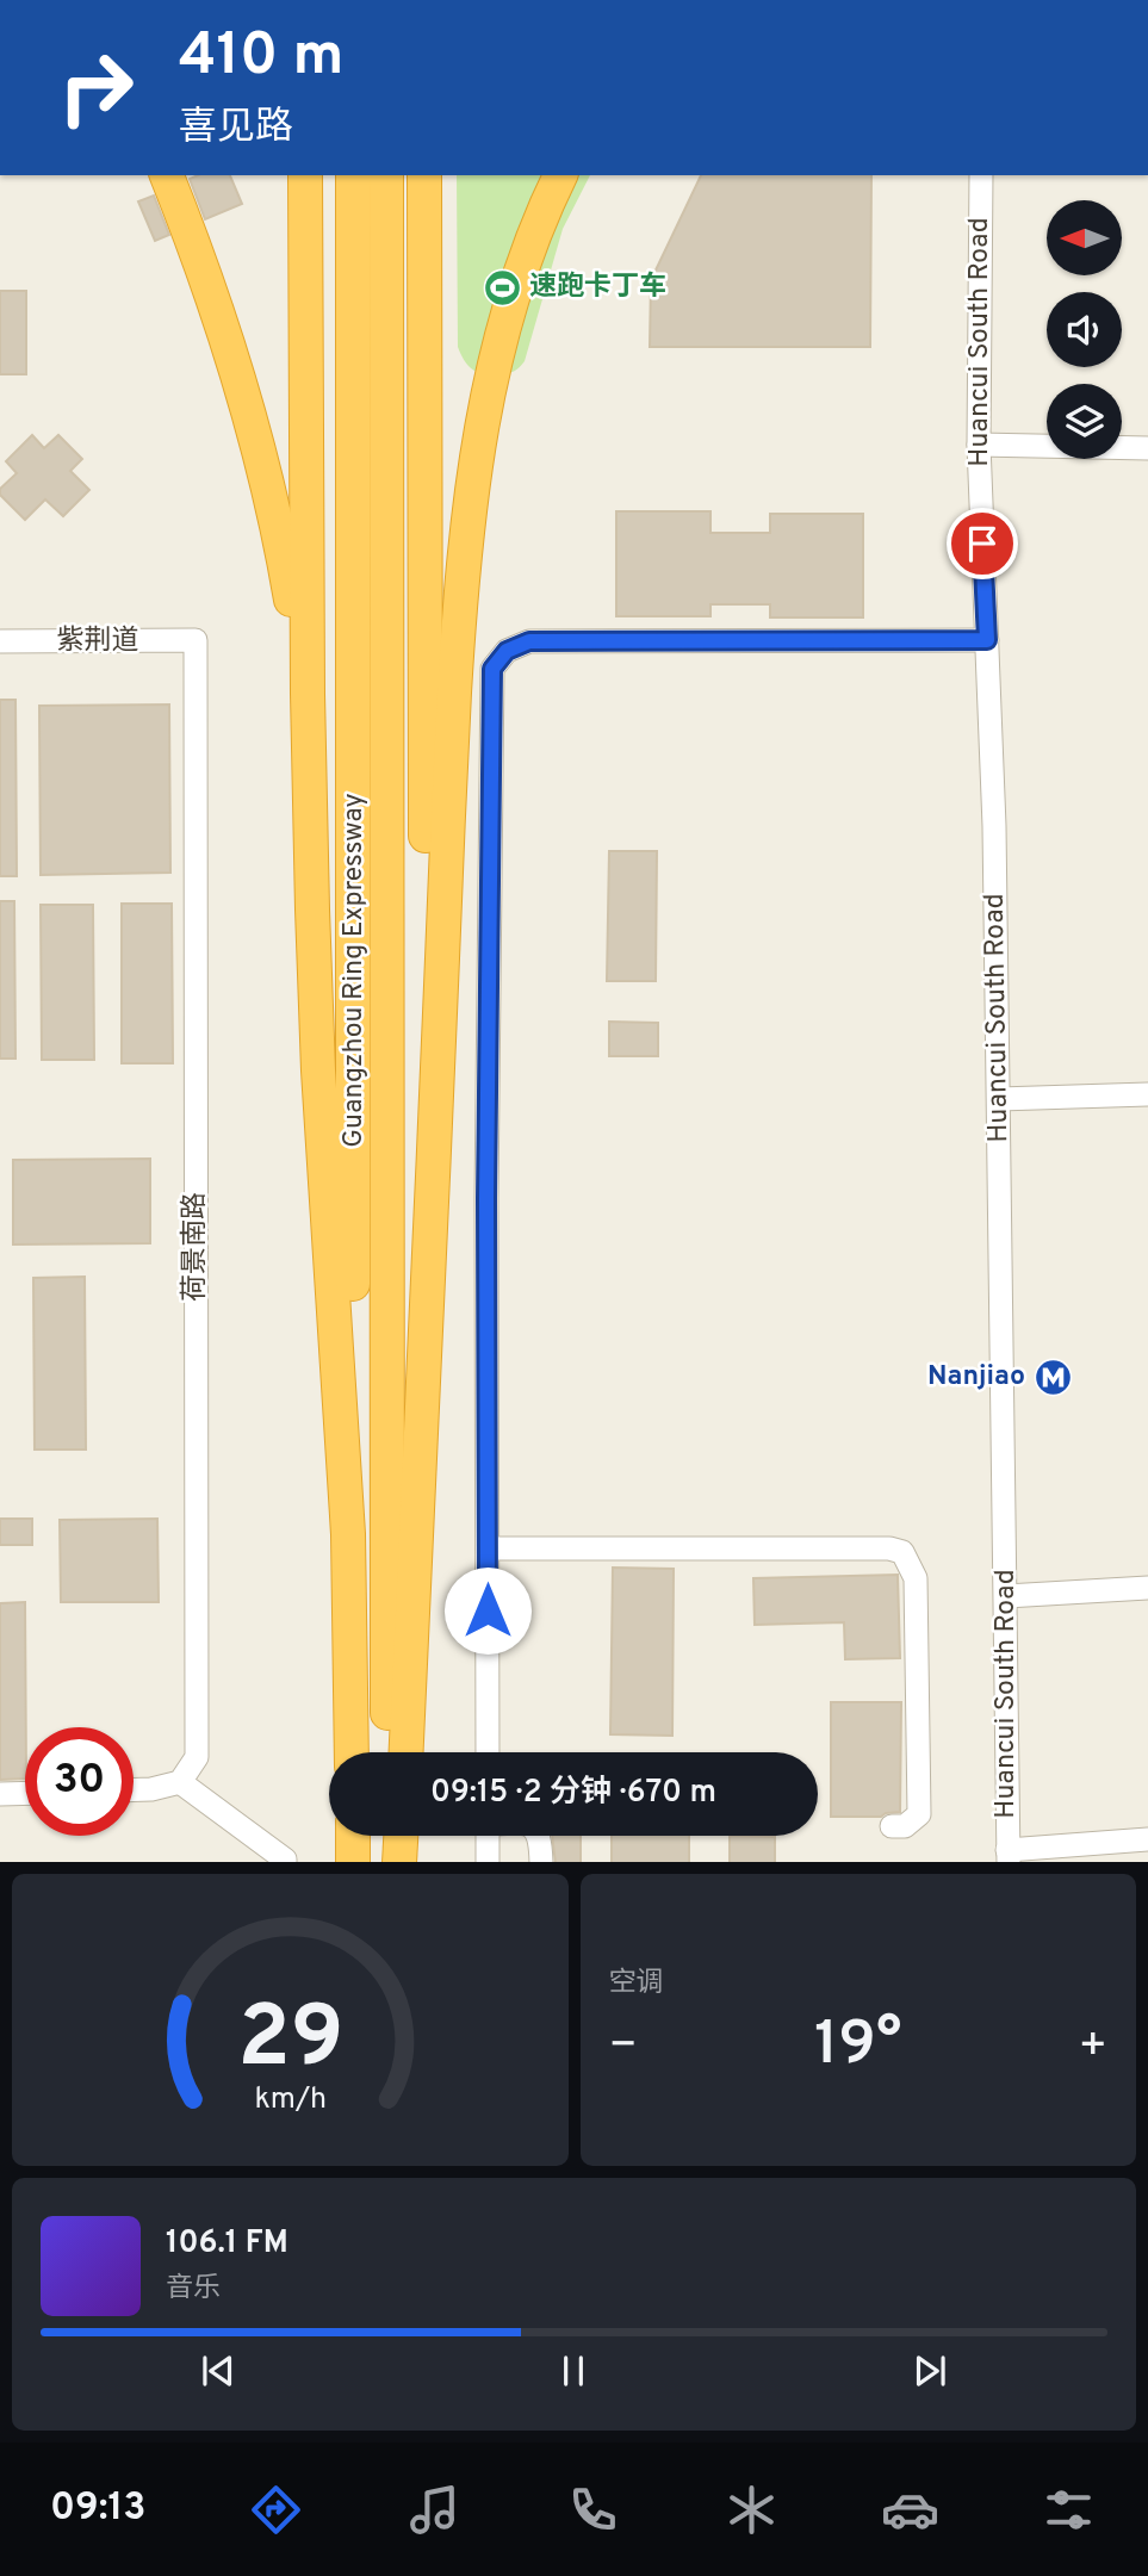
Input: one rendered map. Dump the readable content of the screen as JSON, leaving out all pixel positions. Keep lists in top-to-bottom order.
{
  "streets": {
    "highway": ["Guangzhou Ring Expressway"],
    "street": ["Huancui South Road", "紫荆道", "荷景南路"]
  },
  "crossings": [
    ["紫荆道", "荷景南路"]
  ],
  "places": {
    "sports": ["速跑卡丁车"],
    "metro station": ["Nanjiao"]
  },
  "north": "left",
  "page": {
    "turn": ["410 m", "喜见路"],
    "limit": "30",
    "trip": "09:15 · 2 分钟 · 670 m",
    "tile": "空调",
    "heat": ["−", "19°", "+"],
    "song": ["106.1 FM", "音乐"],
    "tabs": "09:13",
    "gauge": ["29", "km/h"]
  }
}
